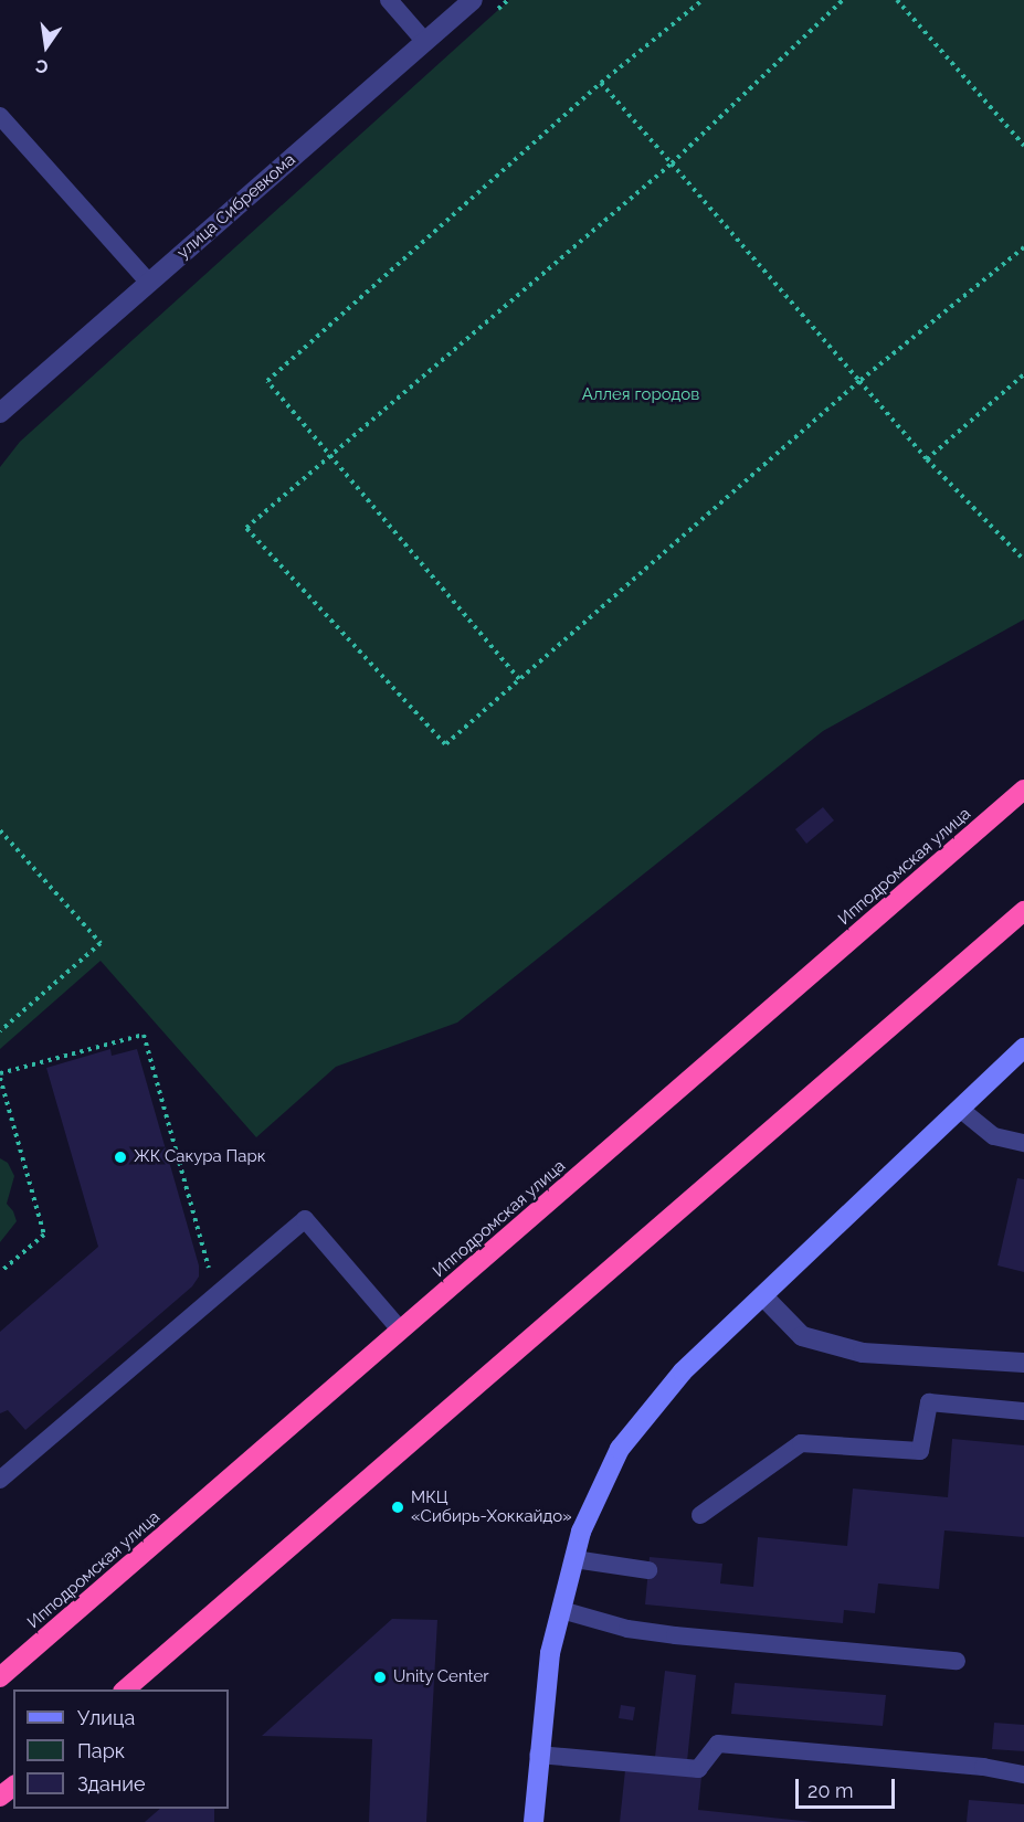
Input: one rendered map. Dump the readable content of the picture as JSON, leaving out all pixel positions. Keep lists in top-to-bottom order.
{
  "streets": {
    "highway": ["Ипподромская улица"],
    "street": ["улица Сибревкома"]
  },
  "parks": ["Аллея городов"],
  "places": ["ЖК Сакура Парк", "МКЦ «Сибирь-Хоккайдо»", "Unity Center"],
  "legend": ["Улица", "Парк", "Здание"],
  "scale_bar": "20 m",
  "north": "bottom"
}
